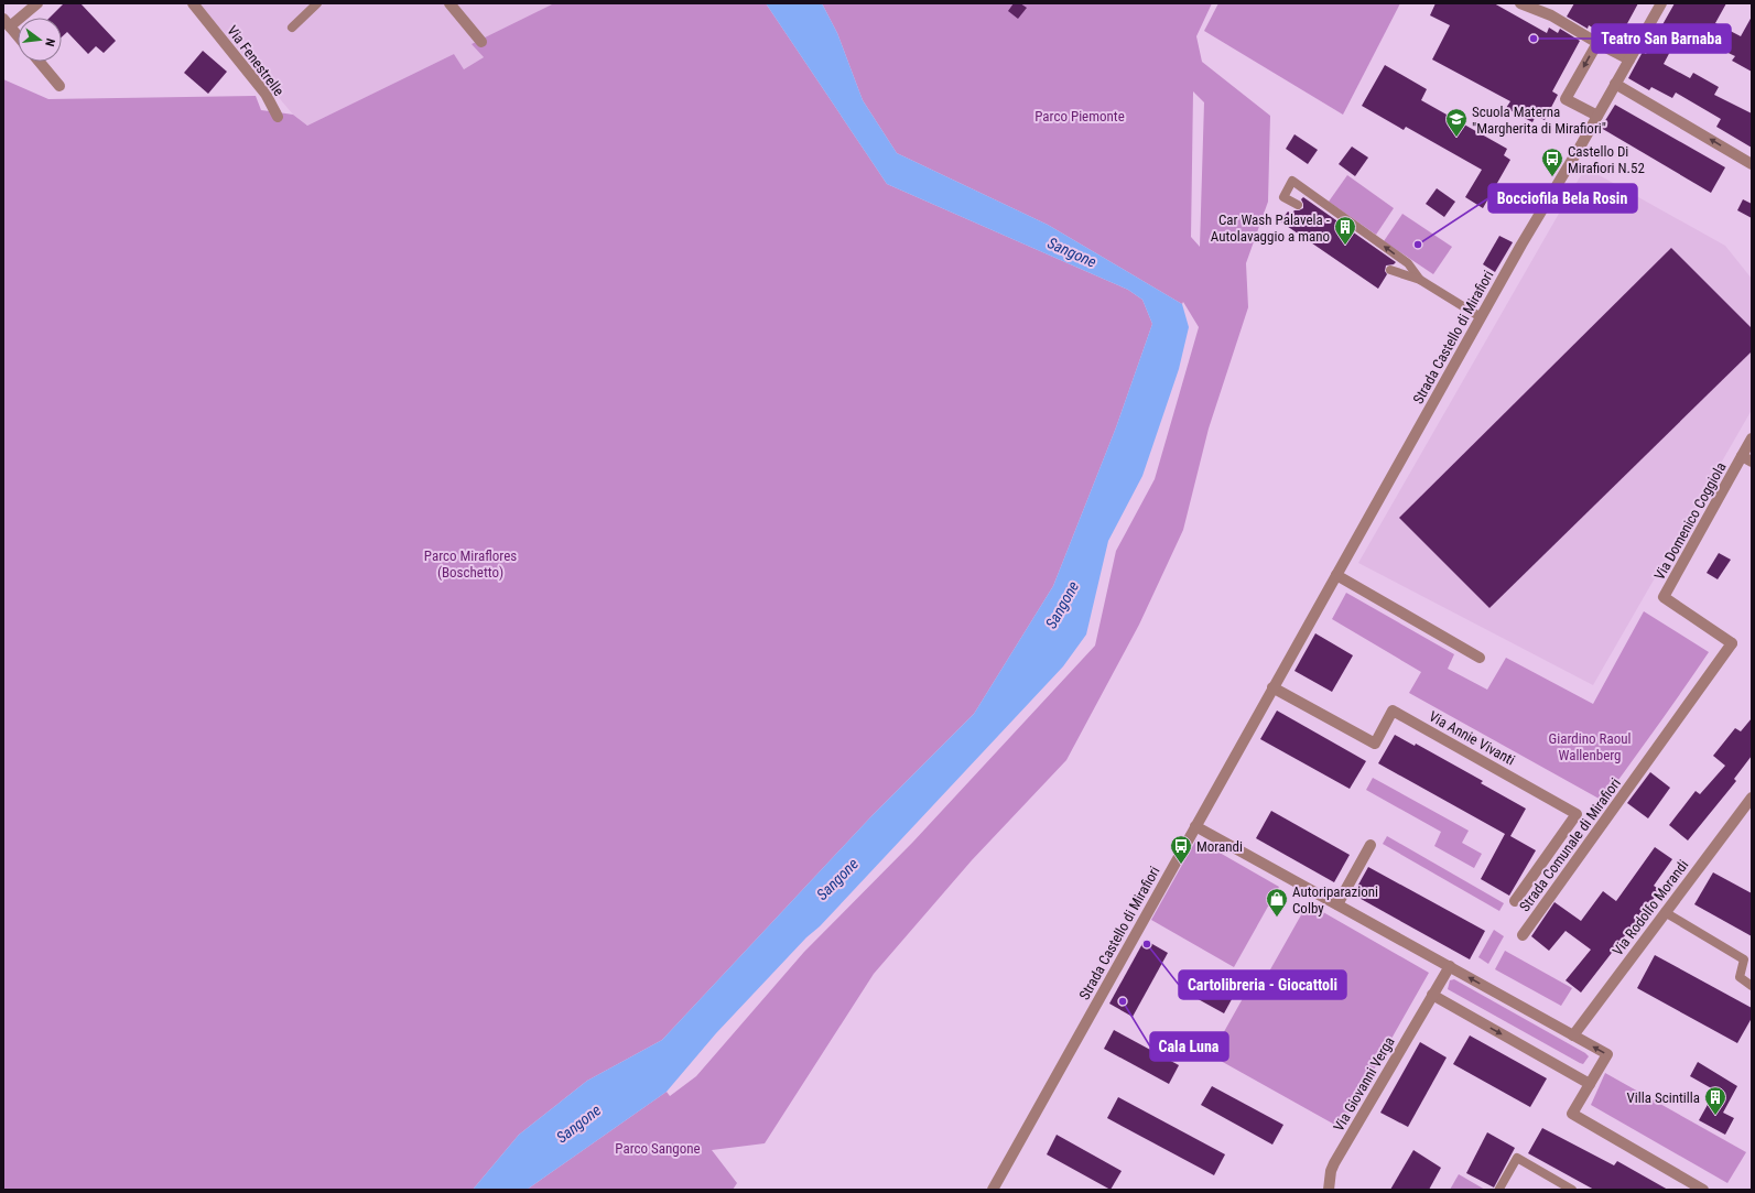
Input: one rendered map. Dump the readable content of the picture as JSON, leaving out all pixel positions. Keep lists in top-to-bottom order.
{
  "streets": {
    "street": [
      "Via Fenestrelle",
      "Strada Castello di Mirafiori",
      "Via Domenico Coggiola",
      "Via Annie Vivanti",
      "Strada Comunale di Mirafiori",
      "Via Rodolfo Morandi",
      "Via Giovanni Verga"
    ]
  },
  "crossings": [
    ["Strada Castello di Mirafiori", "Via Annie Vivanti"],
    ["Via Domenico Coggiola", "Strada Comunale di Mirafiori"]
  ],
  "water": ["Sangone"],
  "parks": [
    "Parco Piemonte",
    "Parco Miraflores (Boschetto)",
    "Giardino Raoul Wallenberg",
    "Parco Sangone"
  ],
  "places": {
    "other": [
      "Teatro San Barnaba",
      "Bocciofila Bela Rosin",
      "Cartolibreria - Giocattoli",
      "Cala Luna"
    ],
    "school or university": ["Scuola Materna \"Margherita di Mirafiori\""],
    "bus stop": ["Castello Di Mirafiori N.52", "Morandi"],
    "building": ["Car Wash Palavela - Autolavaggio a mano", "Villa Scintilla"],
    "shop": ["Autoriparazioni Colby"]
  },
  "north": "right"
}
